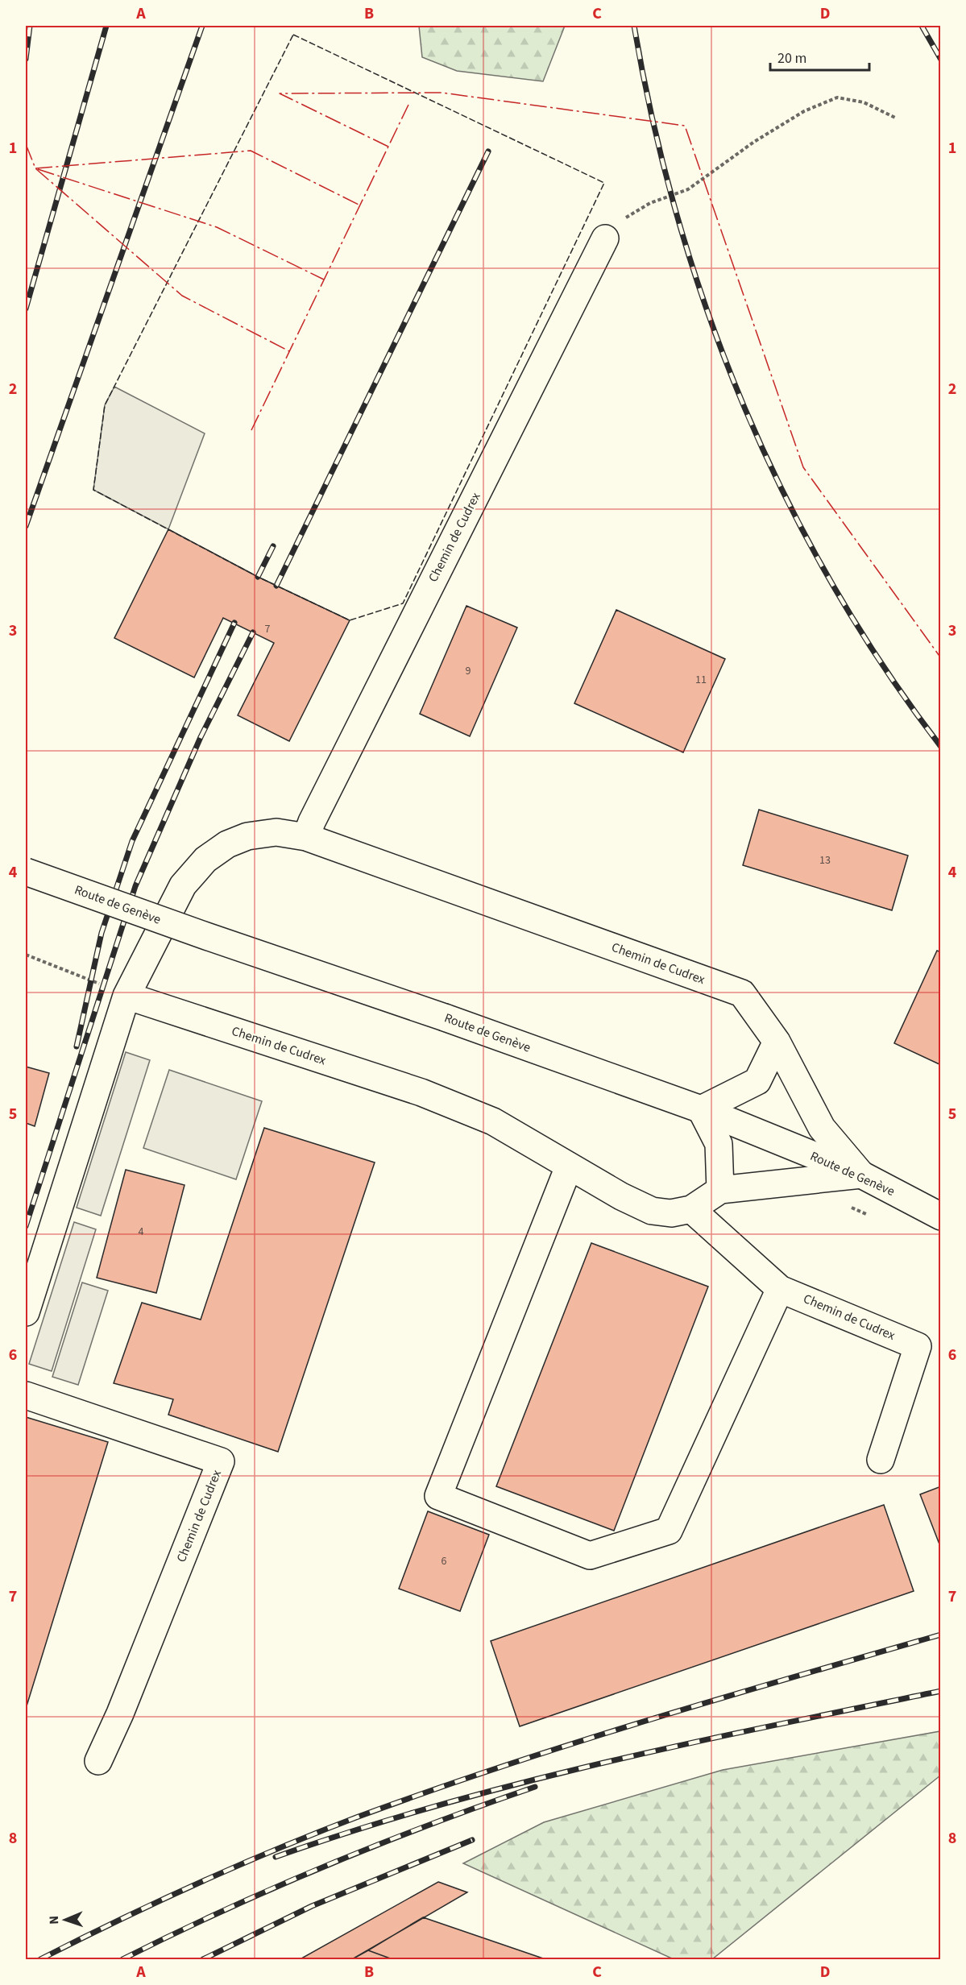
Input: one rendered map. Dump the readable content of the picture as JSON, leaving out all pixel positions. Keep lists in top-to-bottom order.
{
  "streets": {
    "street": ["Chemin de Cudrex", "Route de Genève"]
  },
  "crossings": [
    ["Chemin de Cudrex", "Route de Genève"]
  ],
  "house_numbers": [
    "7",
    "9",
    "11",
    "13",
    "4",
    "6"
  ],
  "scale_bar": "20 m",
  "north": "left",
  "grid": {
    "columns": [
      "A",
      "B",
      "C",
      "D"
    ],
    "rows": [
      "1",
      "2",
      "3",
      "4",
      "5",
      "6",
      "7",
      "8"
    ]
  }
}
